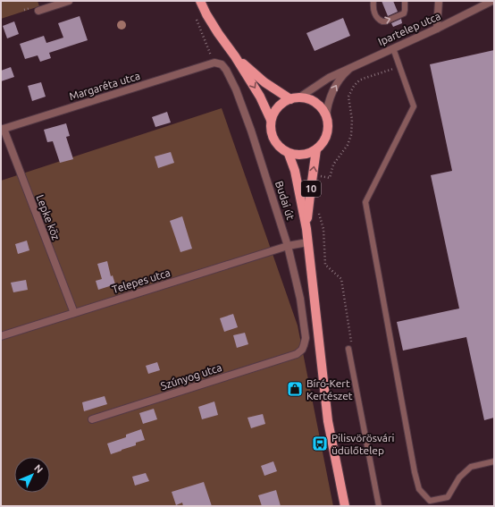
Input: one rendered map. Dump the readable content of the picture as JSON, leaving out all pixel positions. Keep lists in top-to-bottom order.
{
  "streets": {
    "main road": ["10", "Budai út"],
    "street": [
      "Ipartelep utca",
      "Margaréta utca",
      "Lepke köz",
      "Telepes utca",
      "Szúnyog utca"
    ]
  },
  "crossings": [
    ["Ipartelep utca", "10"],
    ["Margaréta utca", "Budai út"],
    ["Margaréta utca", "Lepke köz"],
    ["10", "Budai út"],
    ["Budai út", "Telepes utca"],
    ["Budai út", "Szúnyog utca"],
    ["Lepke köz", "Telepes utca"]
  ],
  "places": {
    "shop": ["Bíró-Kert Kertészet"],
    "bus stop": ["Pilisvörösvári üdülőtelep"]
  },
  "north": "top right"
}
